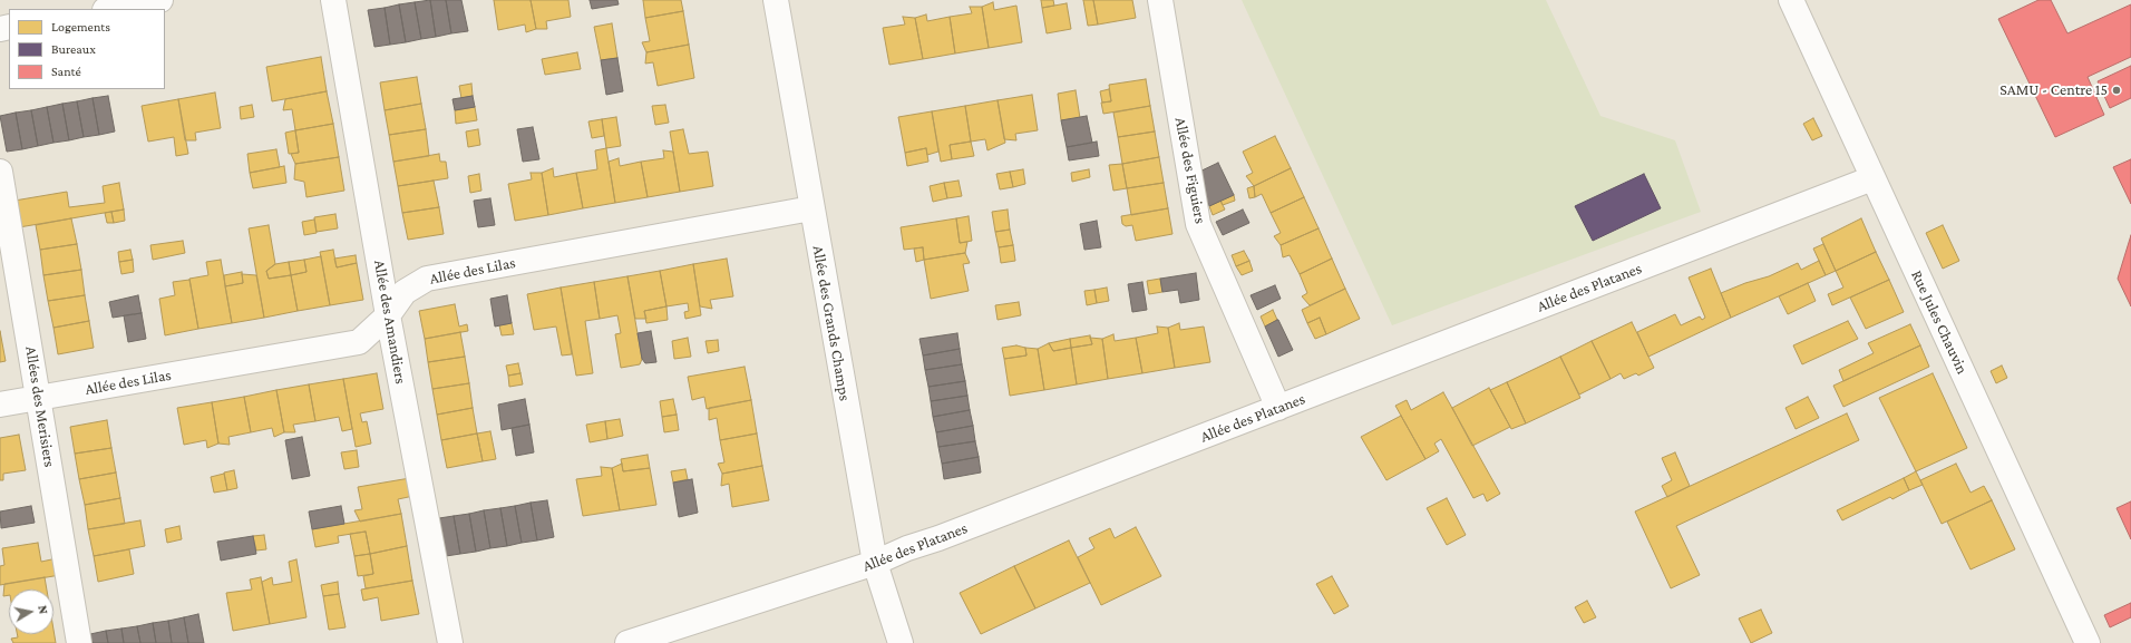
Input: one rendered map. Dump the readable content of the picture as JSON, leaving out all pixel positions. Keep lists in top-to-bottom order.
{
  "streets": {
    "street": [
      "Allée des Figuiers",
      "Allée des Lilas",
      "Allée des Platanes",
      "Allée des Amandiers",
      "Rue Jules Chauvin",
      "Allée des Grands Champs",
      "Allées des Merisiers"
    ]
  },
  "crossings": [
    ["Allée des Figuiers", "Allée des Platanes"],
    ["Allée des Lilas", "Allée des Amandiers"],
    ["Allée des Lilas", "Allée des Grands Champs"],
    ["Allée des Lilas", "Allées des Merisiers"],
    ["Allée des Platanes", "Rue Jules Chauvin"],
    ["Allée des Platanes", "Allée des Grands Champs"]
  ],
  "places": ["SAMU - Centre 15"],
  "legend": ["Logements", "Bureaux", "Santé"],
  "north": "right"
}
